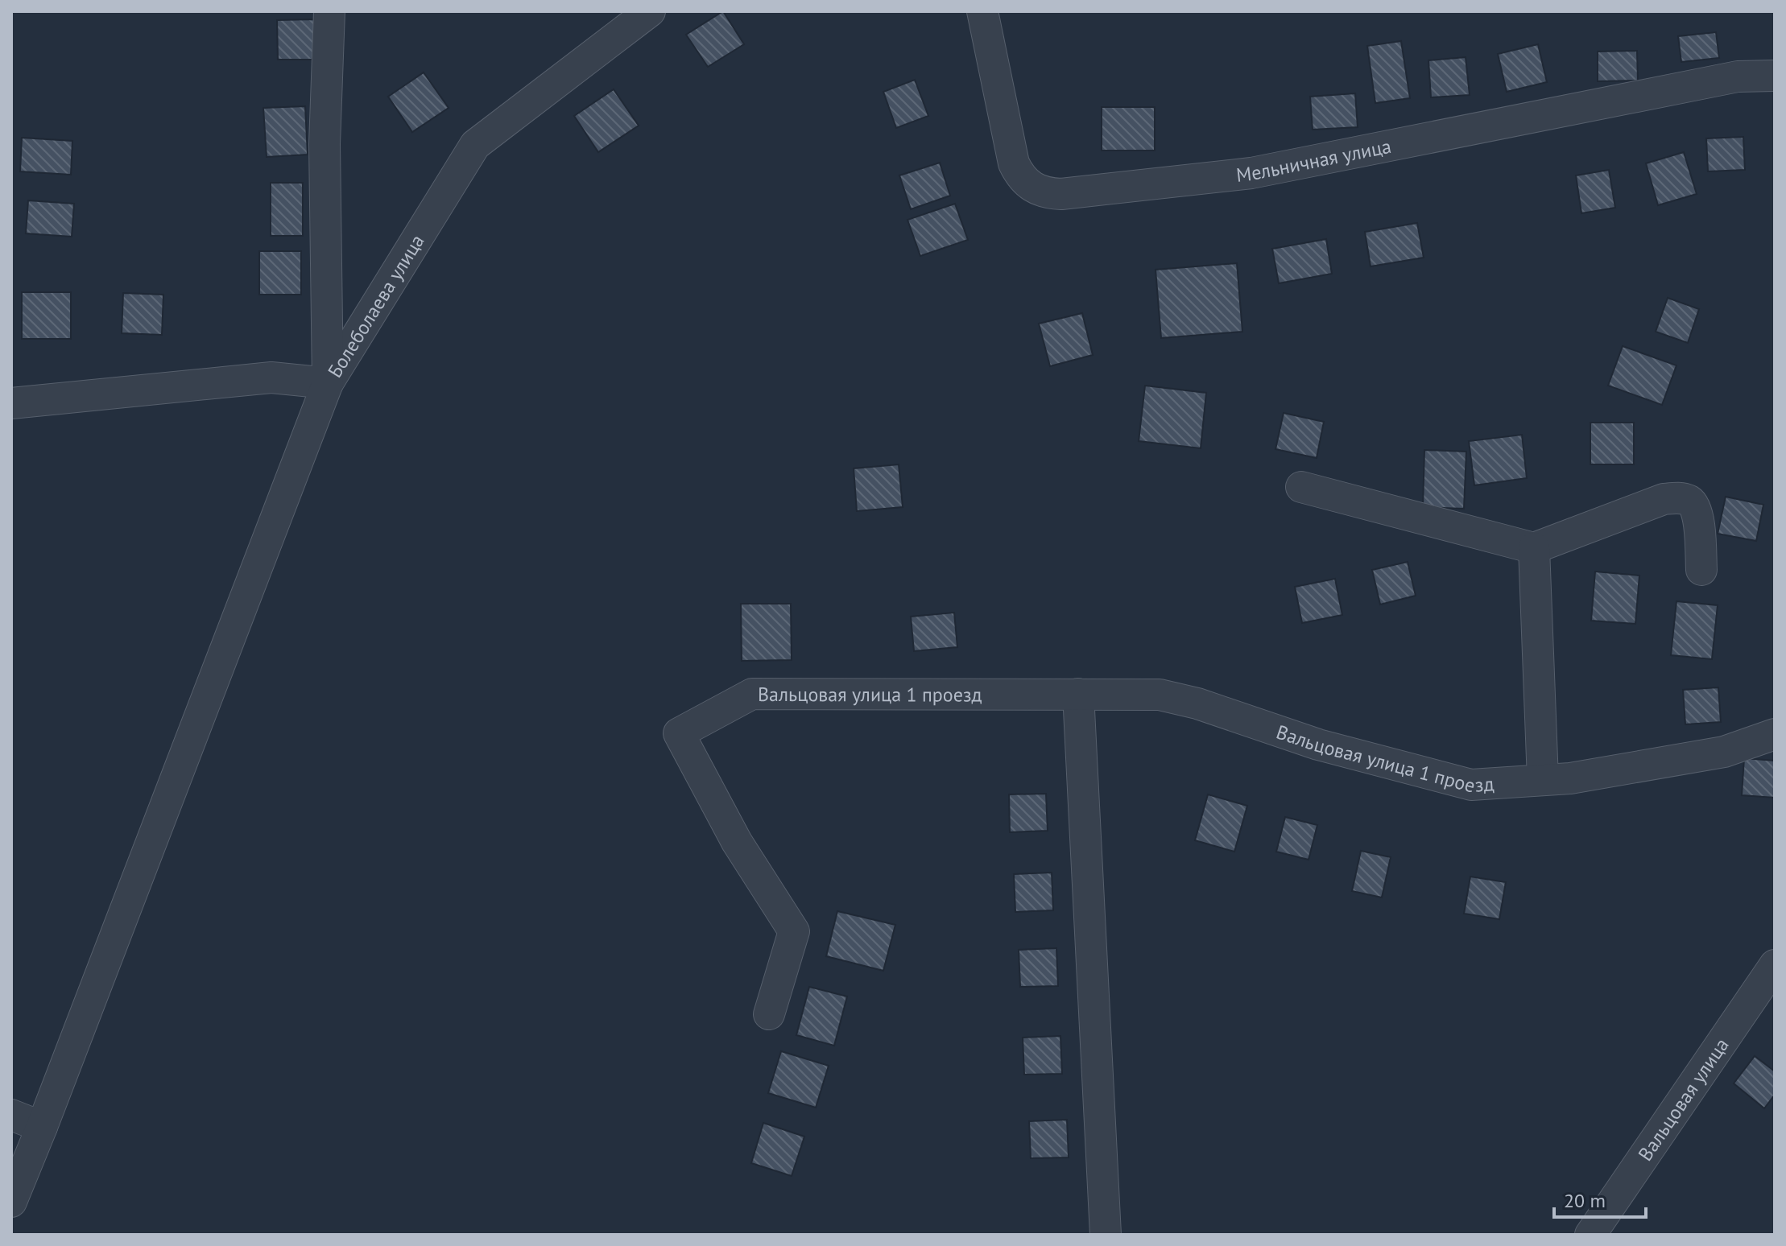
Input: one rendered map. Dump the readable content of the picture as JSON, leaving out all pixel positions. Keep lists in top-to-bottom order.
{
  "streets": {
    "street": [
      "Мельничная улица",
      "Болеболаева улица",
      "Вальцовая улица 1 проезд",
      "Вальцовая улица"
    ]
  },
  "scale_bar": "20 m"
}
